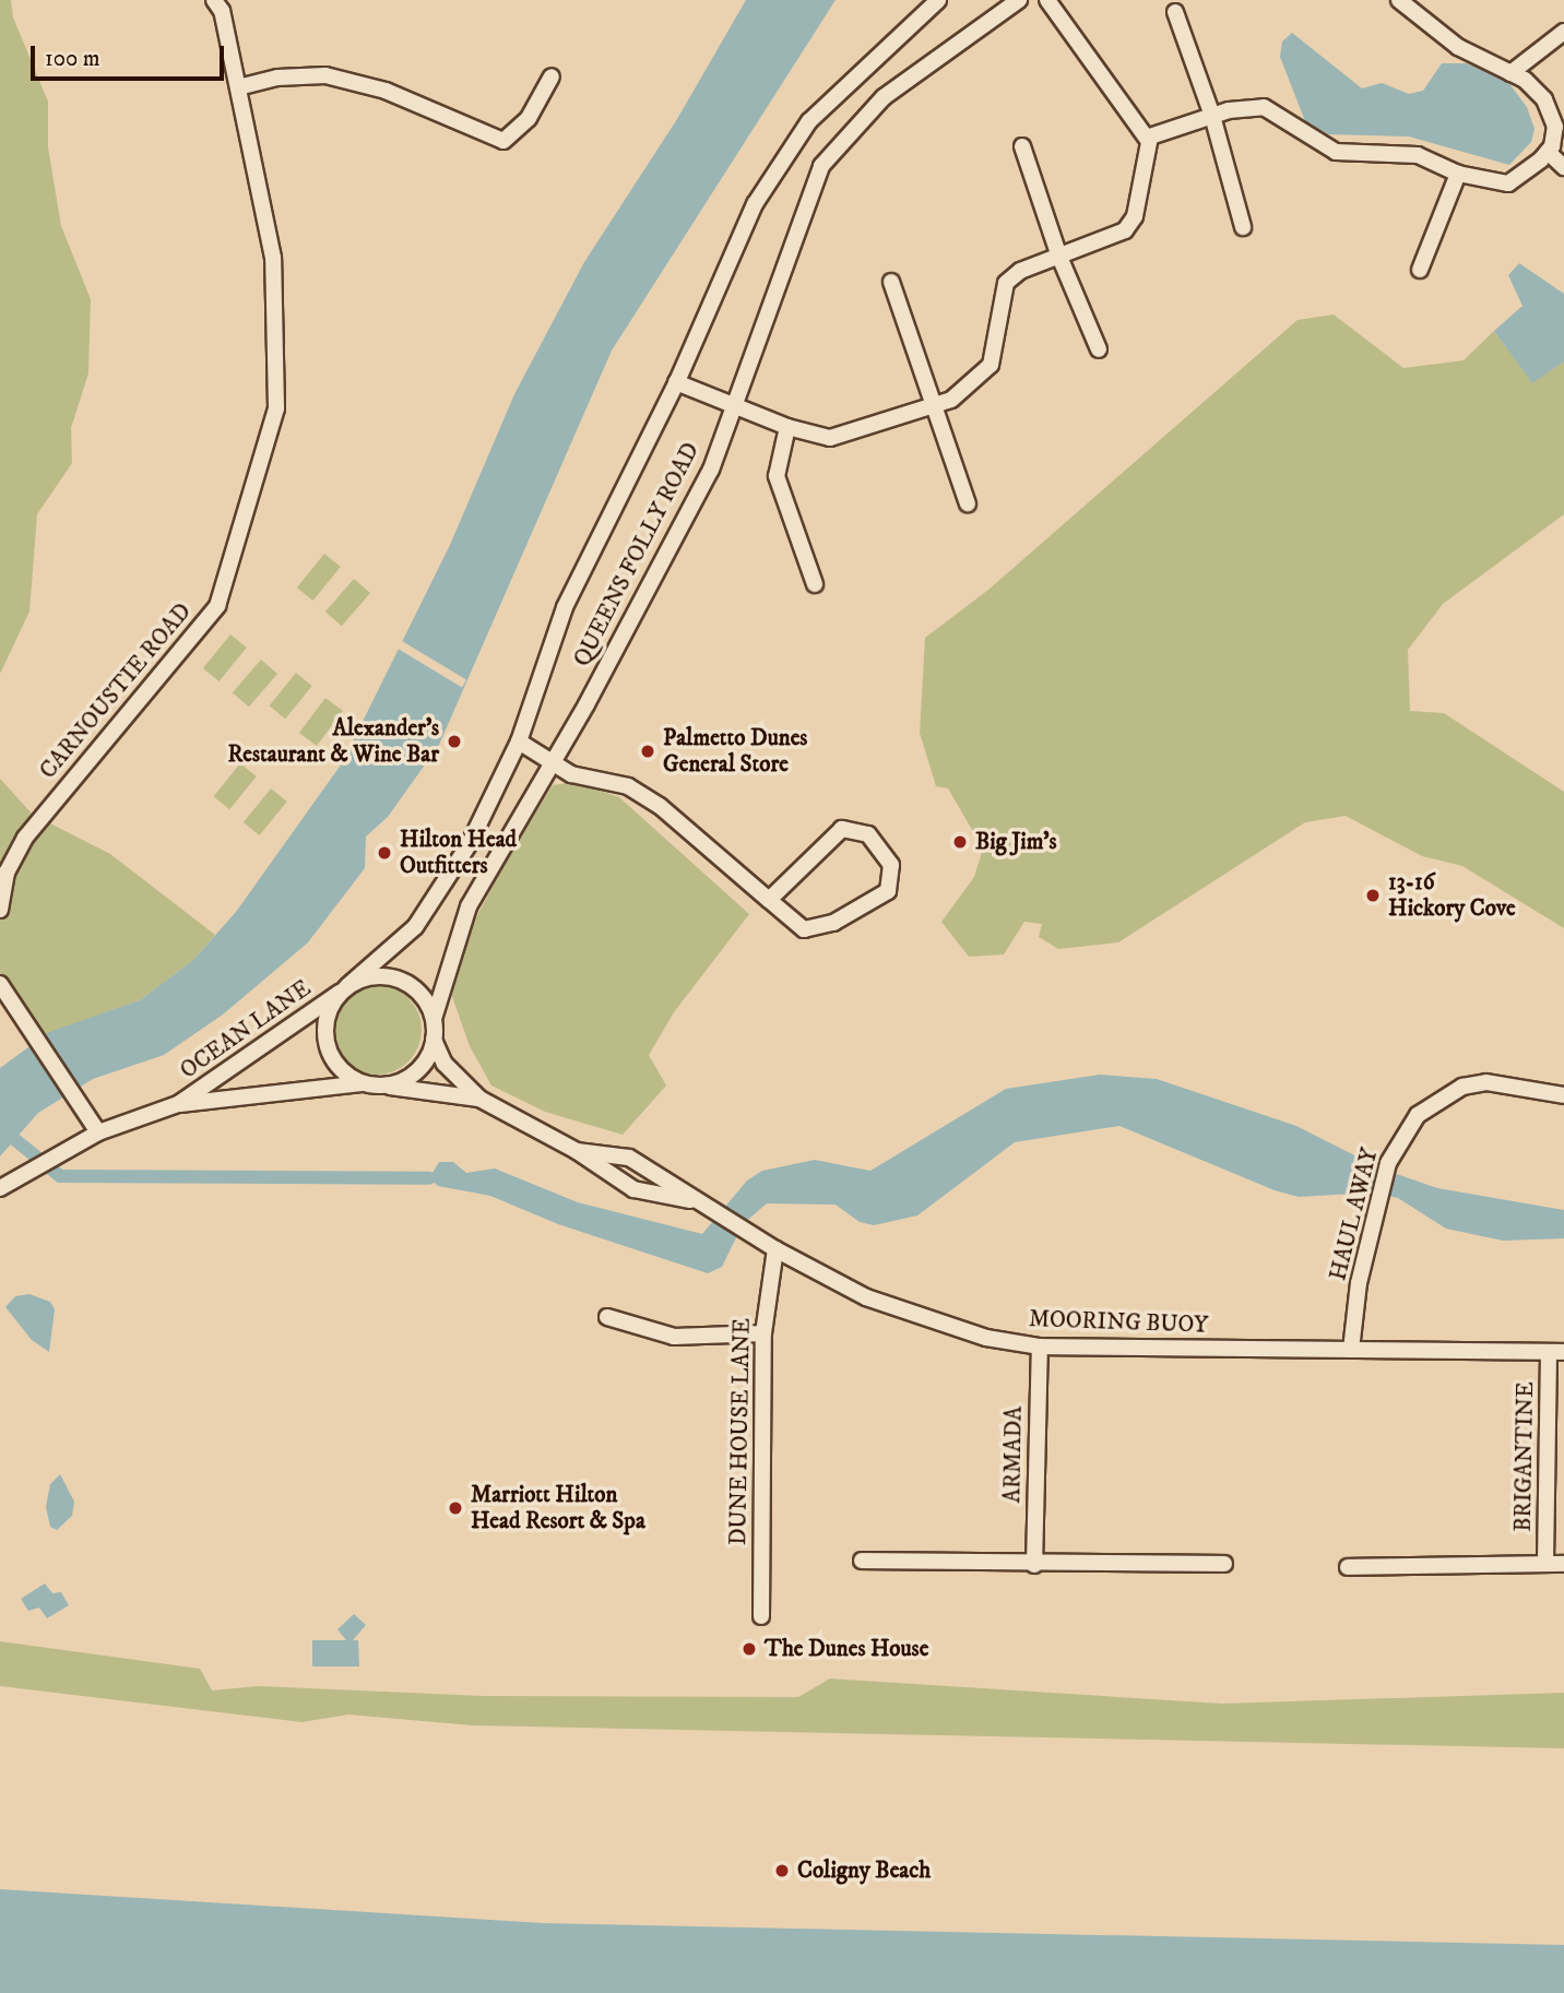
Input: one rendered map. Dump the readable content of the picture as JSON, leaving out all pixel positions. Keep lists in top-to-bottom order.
{
  "streets": {
    "street": [
      "QUEENS FOLLY ROAD",
      "CARNOUSTIE ROAD",
      "OCEAN LANE",
      "HAUL AWAY",
      "MOORING BUOY",
      "DUNE HOUSE LANE",
      "ARMADA",
      "BRIGANTINE"
    ]
  },
  "crossings": [
    ["QUEENS FOLLY ROAD", "OCEAN LANE"],
    ["QUEENS FOLLY ROAD", "MOORING BUOY"],
    ["OCEAN LANE", "MOORING BUOY"],
    ["HAUL AWAY", "MOORING BUOY"],
    ["MOORING BUOY", "DUNE HOUSE LANE"],
    ["MOORING BUOY", "ARMADA"],
    ["MOORING BUOY", "BRIGANTINE"]
  ],
  "places": [
    "Alexander's Restaurant & Wine Bar",
    "Palmetto Dunes General Store",
    "Big Jim's",
    "Hilton Head Outfitters",
    "13-16 Hickory Cove",
    "Marriott Hilton Head Resort & Spa",
    "The Dunes House",
    "Coligny Beach"
  ],
  "scale_bar": "100 m"
}
